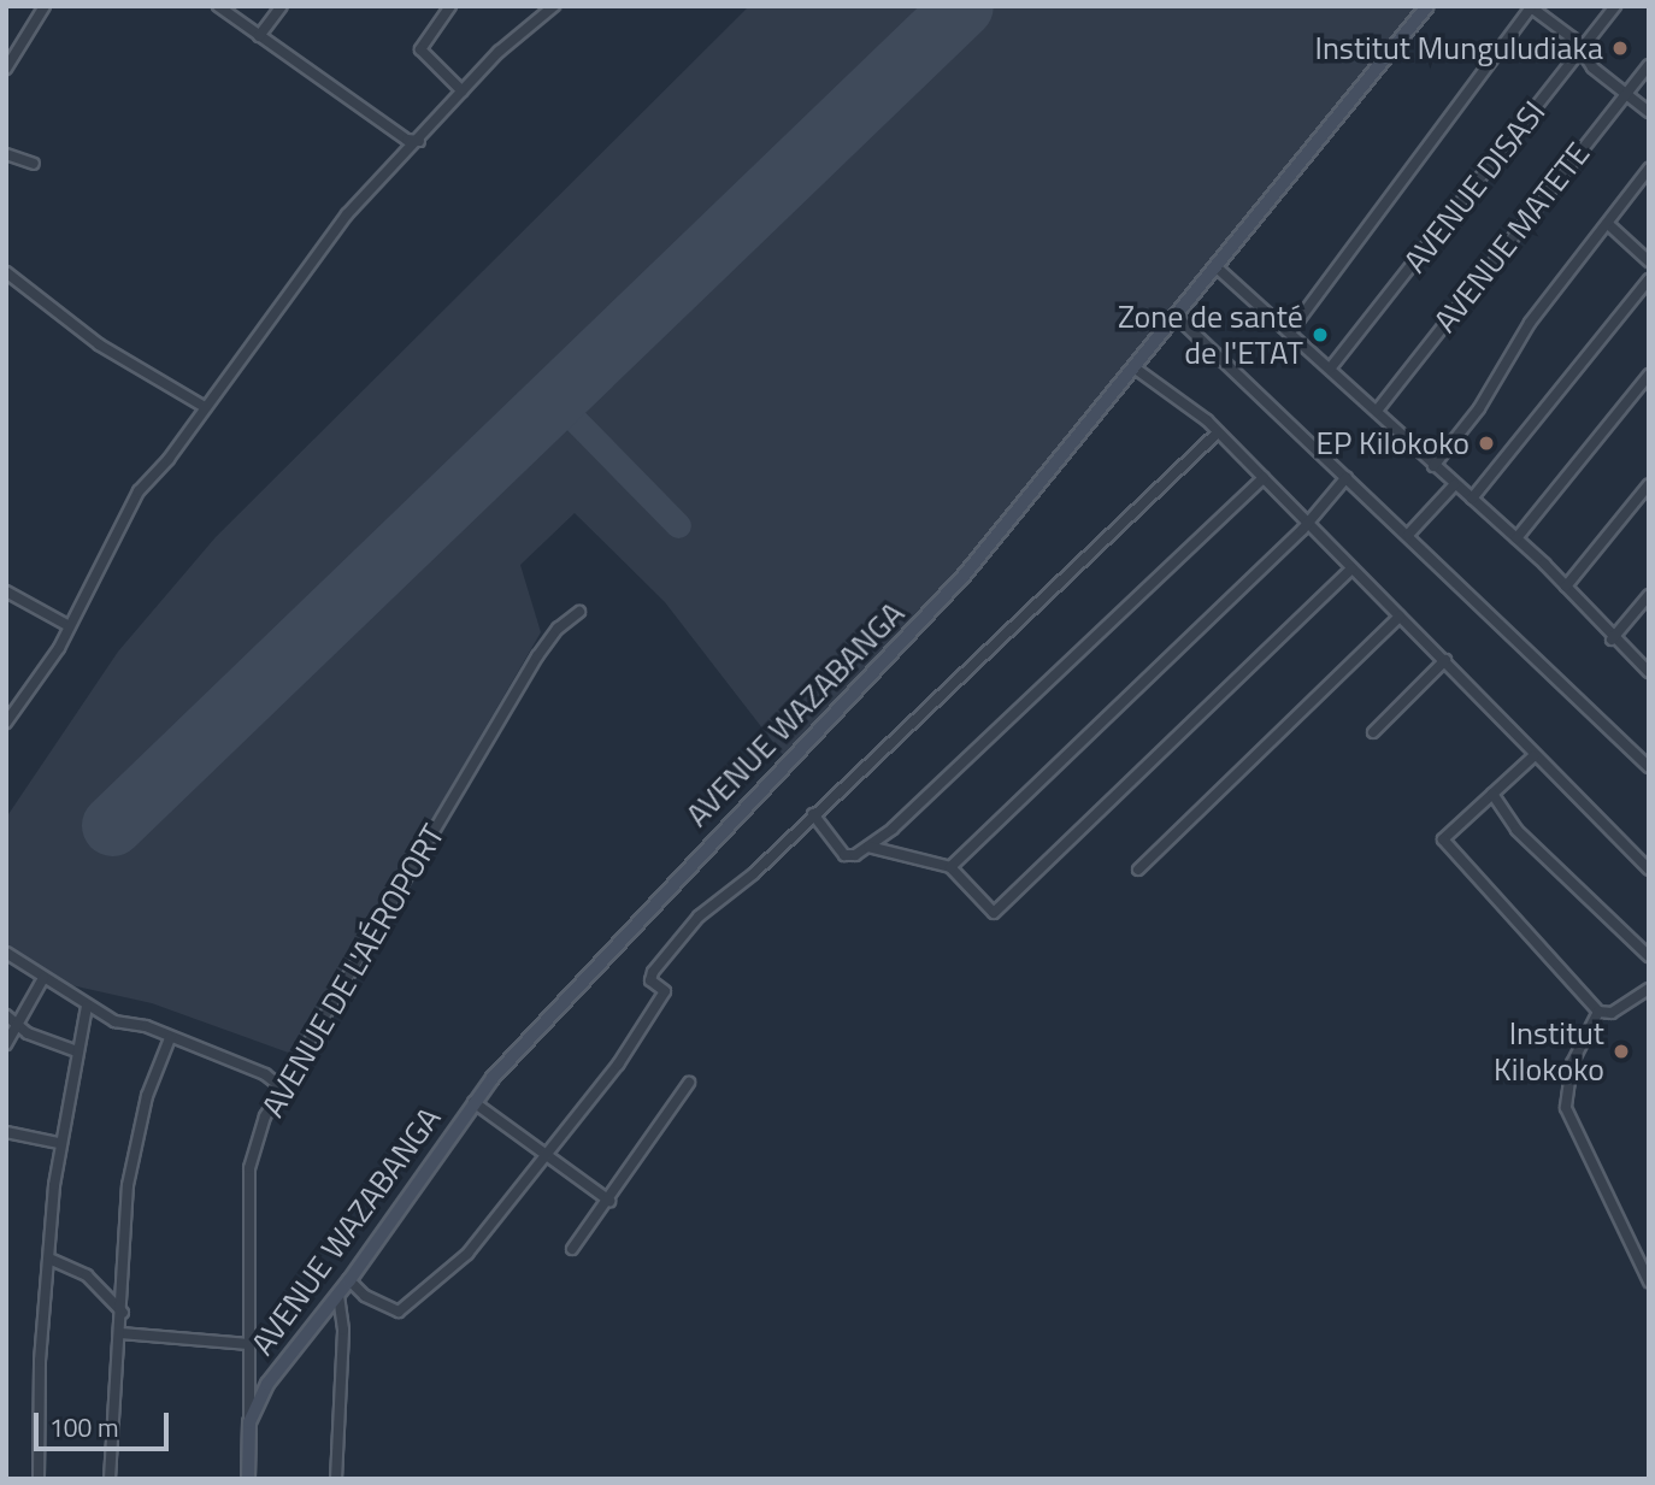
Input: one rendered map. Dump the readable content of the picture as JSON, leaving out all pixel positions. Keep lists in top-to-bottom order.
{
  "streets": {
    "main road": ["AVENUE WAZABANGA"],
    "street": ["AVENUE DISASI", "AVENUE MATETE", "AVENUE DE L'AÉROPORT"]
  },
  "crossings": [
    ["AVENUE WAZABANGA", "AVENUE DE L'AÉROPORT"]
  ],
  "places": [
    "Institut Munguludiaka",
    "Zone de santé de l'ETAT",
    "EP Kilokoko",
    "Institut Kilokoko"
  ],
  "scale_bar": "100 m"
}
